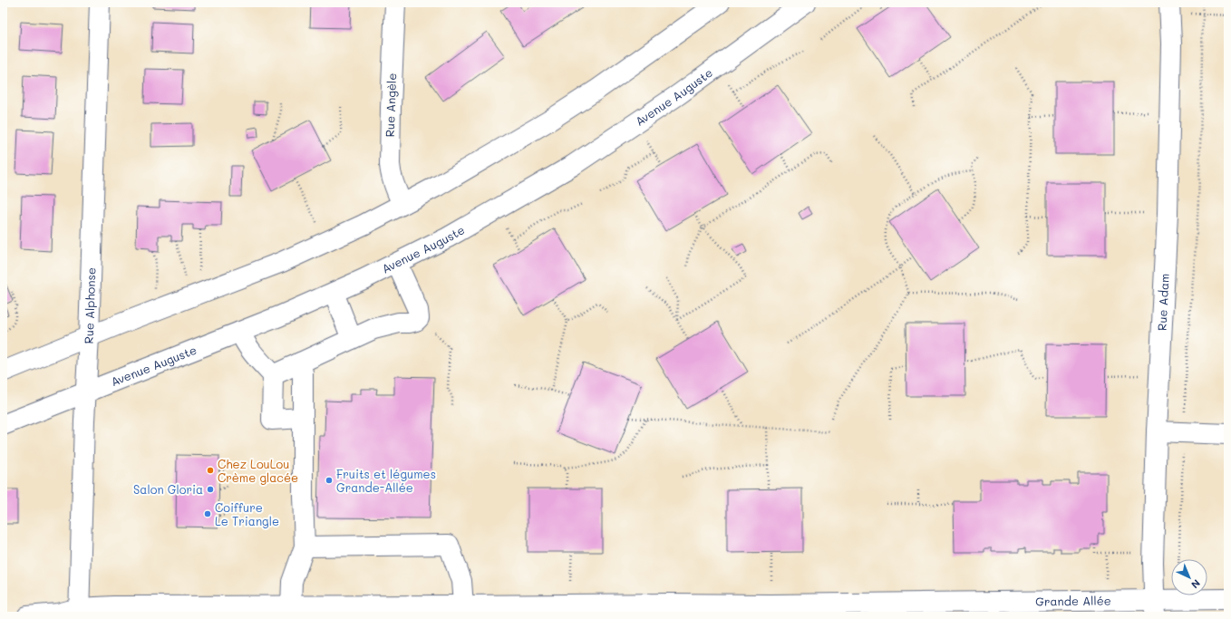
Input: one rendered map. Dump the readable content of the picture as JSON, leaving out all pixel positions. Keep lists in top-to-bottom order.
{
  "streets": {
    "main road": [
      "Avenue Auguste",
      "Rue Angèle",
      "Rue Adam",
      "Rue Alphonse",
      "Grande Allée"
    ]
  },
  "crossings": [
    ["Avenue Auguste", "Rue Alphonse"],
    ["Rue Adam", "Grande Allée"],
    ["Rue Alphonse", "Grande Allée"]
  ],
  "places": [
    "Chez LouLou Crème glacée",
    "Fruits et légumes Grande-Allée",
    "Salon Gloria",
    "Coiffure Le Triangle"
  ],
  "north": "bottom right"
}
